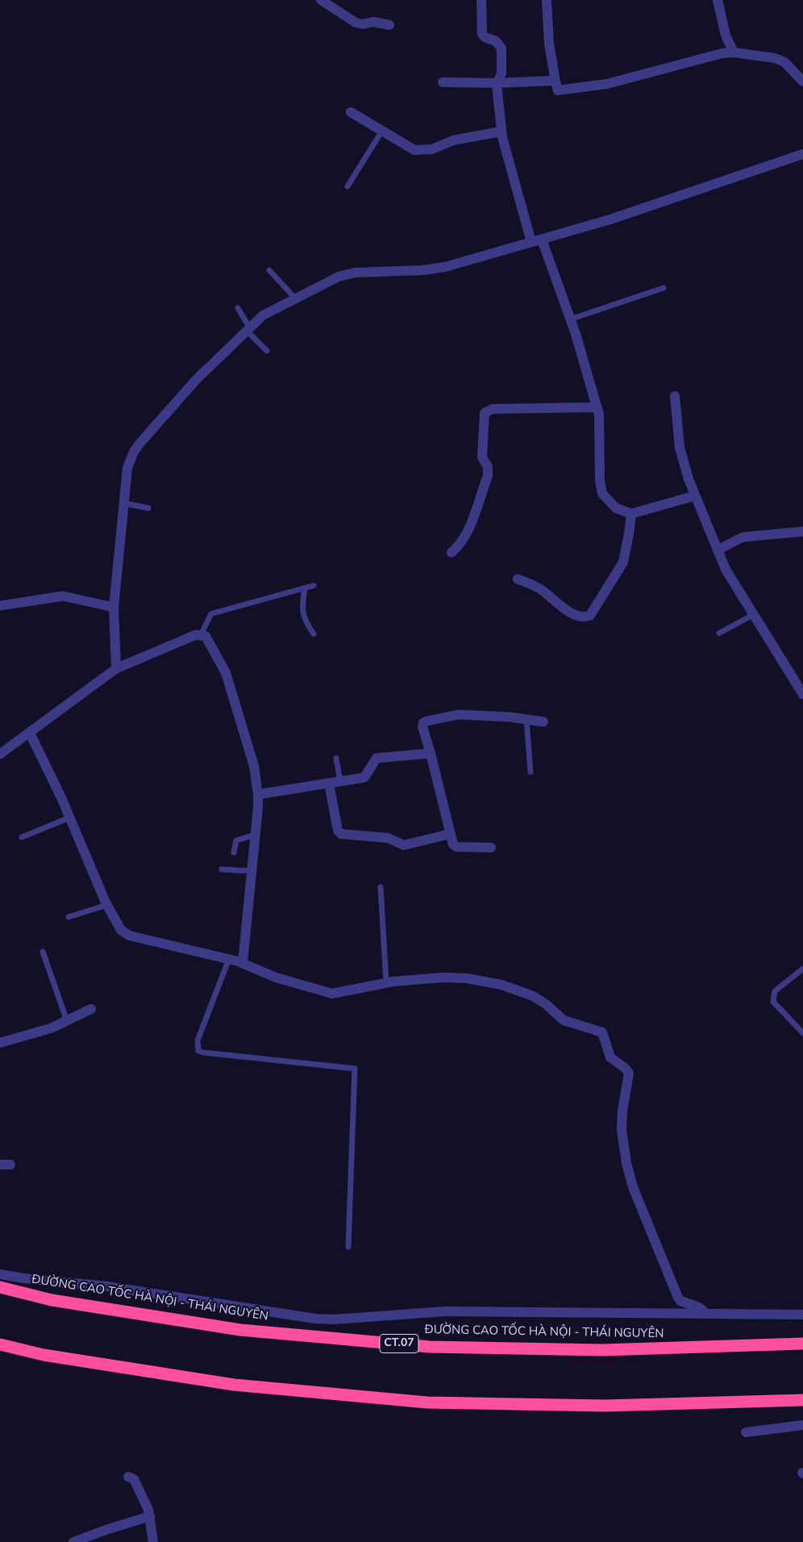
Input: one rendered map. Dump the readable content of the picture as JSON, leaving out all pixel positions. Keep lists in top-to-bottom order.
{
  "streets": {
    "highway": ["ĐƯỜNG CAO TỐC HÀ NỘI - THÁI NGUYÊN", "CT.07"]
  }
}
